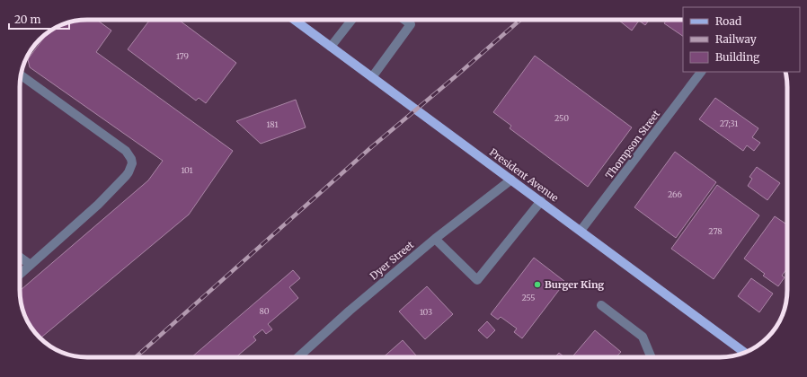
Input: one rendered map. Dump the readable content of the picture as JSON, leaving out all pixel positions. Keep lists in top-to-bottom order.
{
  "streets": {
    "main road": ["President Avenue"],
    "street": ["Thompson Street", "Dyer Street"]
  },
  "crossings": [
    ["Thompson Street", "President Avenue"],
    ["President Avenue", "Dyer Street"]
  ],
  "places": ["Burger King"],
  "house_numbers": [
    "179",
    "250",
    "27;31",
    "181",
    "101",
    "266",
    "278",
    "255",
    "80",
    "103"
  ],
  "legend": ["Road", "Railway", "Building"],
  "scale_bar": "20 m"
}
